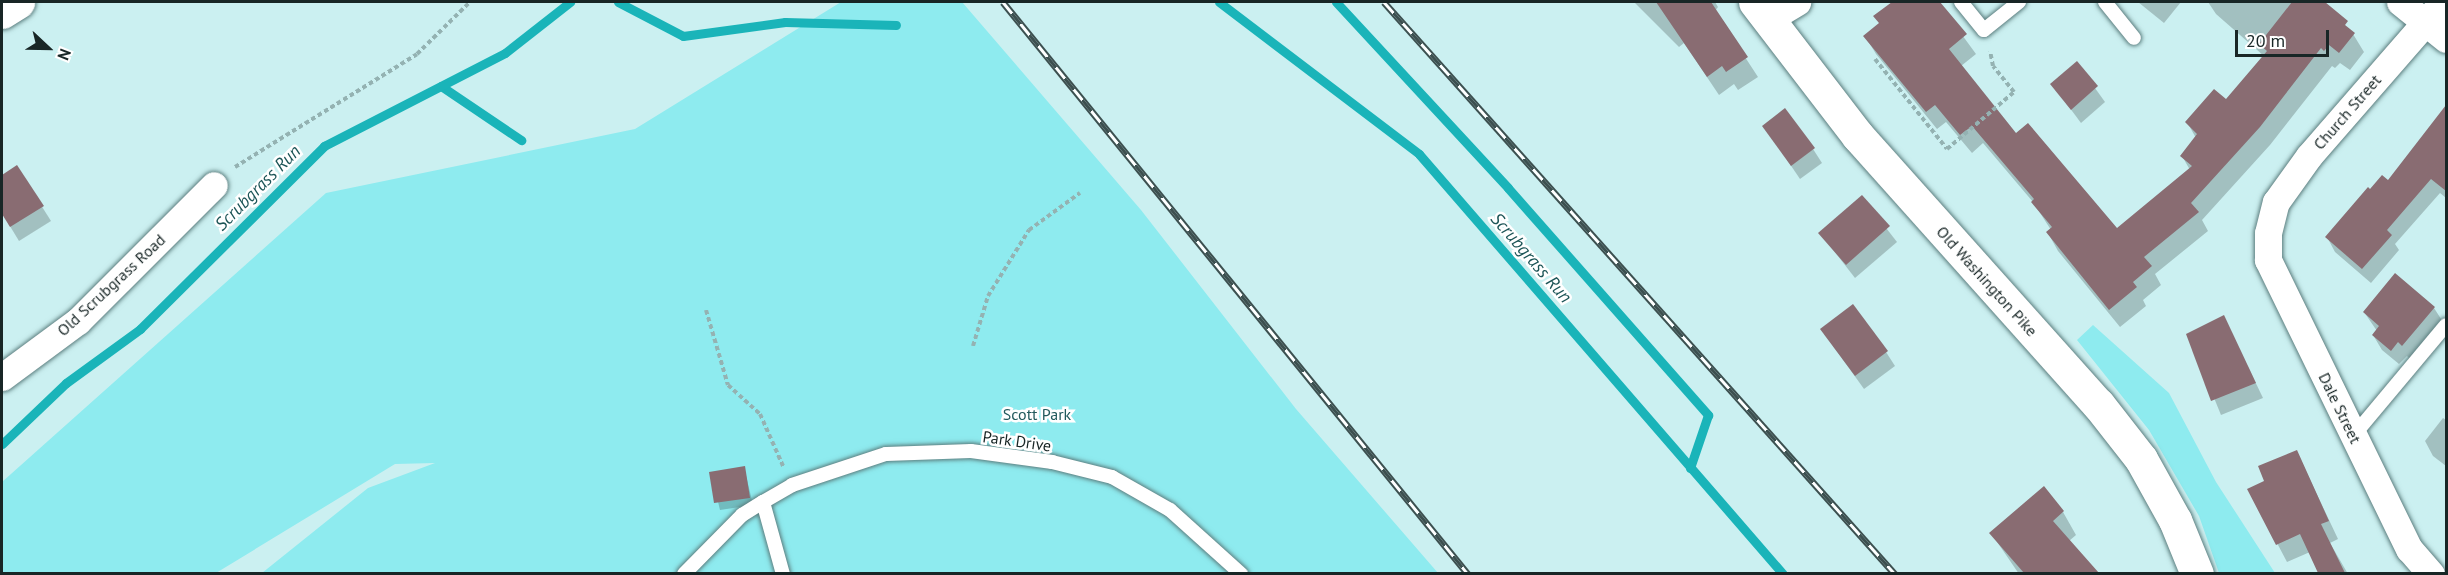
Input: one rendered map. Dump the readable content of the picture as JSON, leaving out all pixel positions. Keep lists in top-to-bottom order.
{
  "streets": {
    "street": [
      "Church Street",
      "Old Washington Pike",
      "Old Scrubgrass Road",
      "Dale Street"
    ],
    "lane": ["Park Drive"]
  },
  "crossings": [
    ["Church Street", "Dale Street"]
  ],
  "water": ["Scrubgrass Run"],
  "parks": ["Scott Park"],
  "scale_bar": "20 m",
  "north": "right"
}
